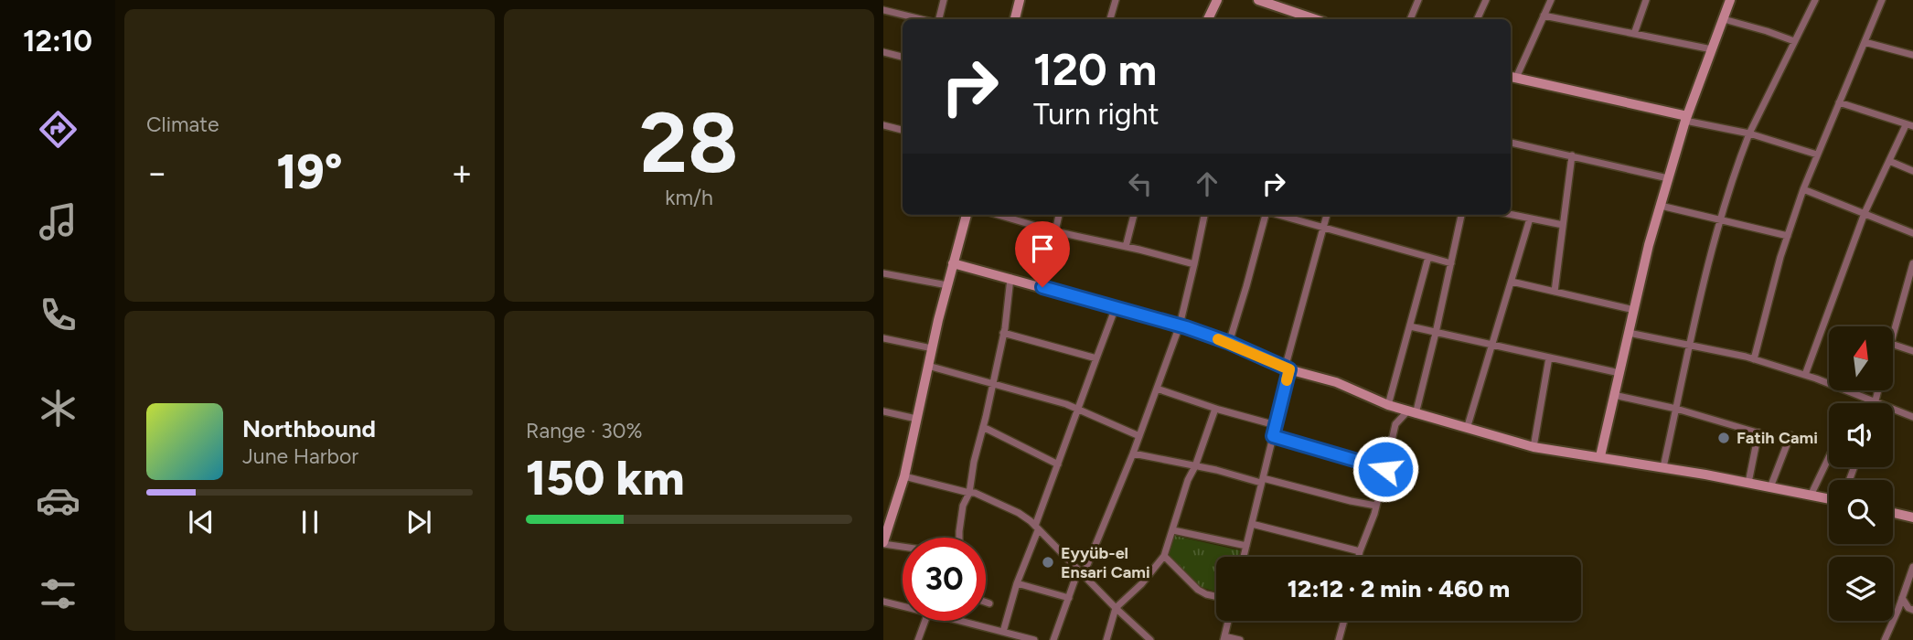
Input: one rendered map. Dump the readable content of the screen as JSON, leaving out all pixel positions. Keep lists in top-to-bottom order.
{
  "places": ["Fatih Cami", "Eyyüb-el Ensari Cami"],
  "north": "top",
  "page": {
    "tabs": "12:10",
    "tile": [
      "Climate",
      ["28", "km/h"],
      ["Range · 30%", "150 km"]
    ],
    "turn": ["120 m", "Turn right"],
    "heat": ["−", "19°", "+"],
    "song": ["Northbound", "June Harbor"],
    "limit": "30",
    "trip": "12:12 · 2 min · 460 m"
  }
}
